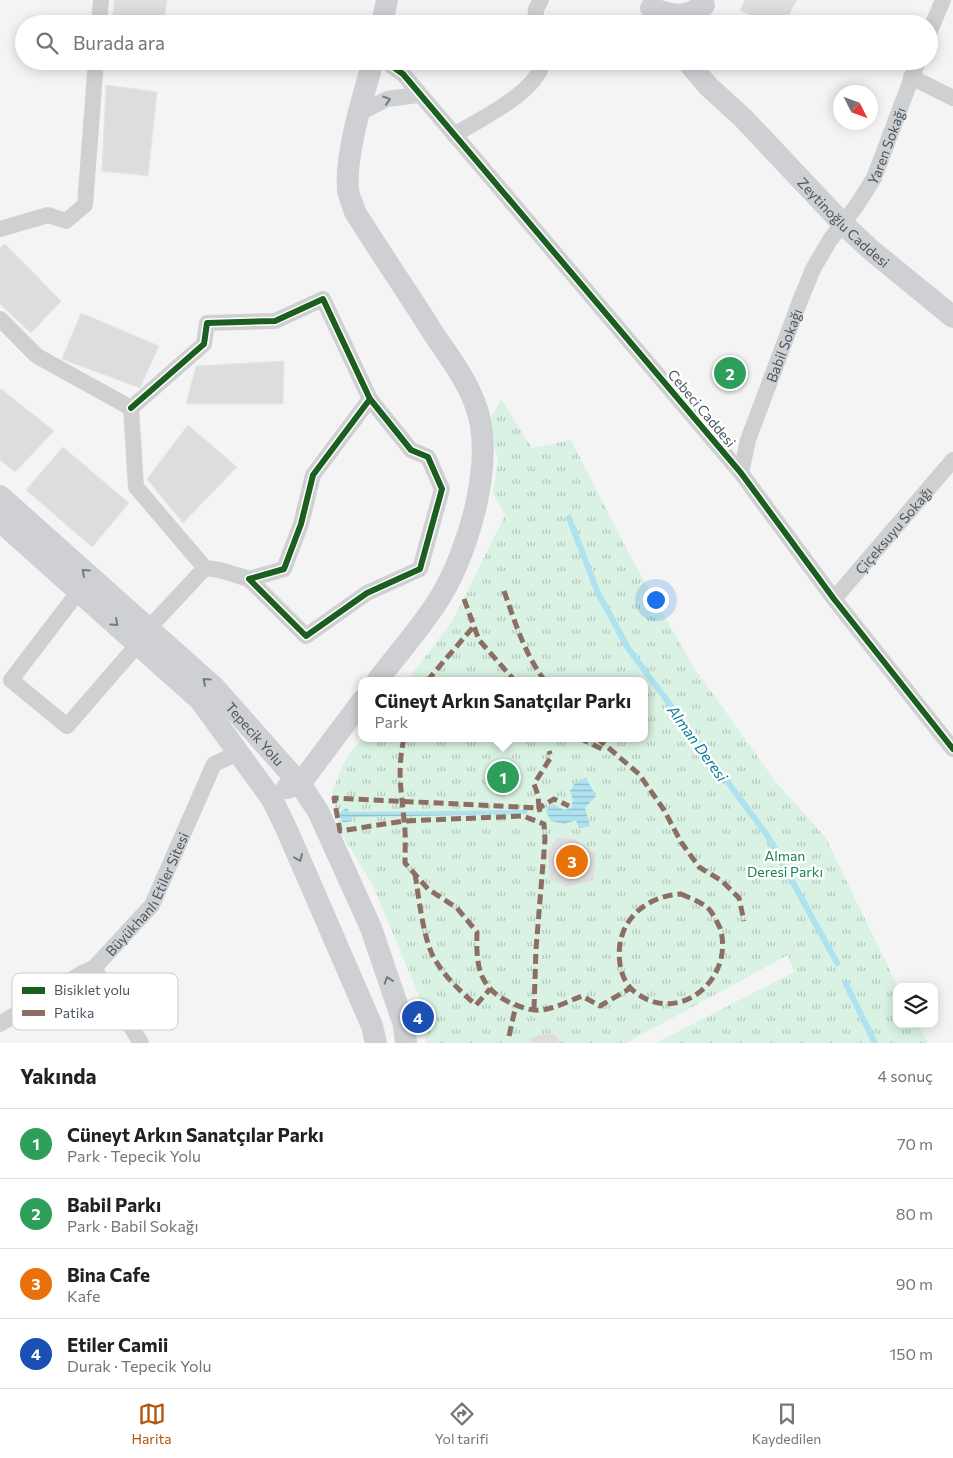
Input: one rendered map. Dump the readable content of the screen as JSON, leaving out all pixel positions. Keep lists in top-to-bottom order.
{
  "streets": {
    "main road": ["Zeytinoğlu Caddesi", "Tepecik Yolu"],
    "street": [
      "Yaren Sokağı",
      "Babil Sokağı",
      "Cebeci Caddesi",
      "Çiçeksuyu Sokağı",
      "Büyükhanlı Etiler Sitesi"
    ]
  },
  "crossings": [
    ["Yaren Sokağı", "Zeytinoğlu Caddesi"],
    ["Yaren Sokağı", "Babil Sokağı"],
    ["Zeytinoğlu Caddesi", "Babil Sokağı"],
    ["Babil Sokağı", "Cebeci Caddesi"],
    ["Cebeci Caddesi", "Çiçeksuyu Sokağı"],
    ["Tepecik Yolu", "Büyükhanlı Etiler Sitesi"]
  ],
  "water": ["Alman Deresi"],
  "parks": ["Alman Deresi Parkı"],
  "legend": ["Bisiklet yolu", "Patika"],
  "north": "bottom right",
  "page": {
    "search": "Burada ara",
    "pins": [
      "2",
      "1",
      "3",
      "4"
    ],
    "popup": ["Cüneyt Arkın Sanatçılar Parkı", "Park"],
    "heading": ["Yakında", "4 sonuç"],
    "list": [
      {
        "mark": "1",
        "name": "Cüneyt Arkın Sanatçılar Parkı",
        "note": "Park · Tepecik Yolu",
        "value": "70 m"
      },
      {
        "mark": "2",
        "name": "Babil Parkı",
        "note": "Park · Babil Sokağı",
        "value": "80 m"
      },
      {
        "mark": "3",
        "name": "Bina Cafe",
        "note": "Kafe",
        "value": "90 m"
      },
      {
        "mark": "4",
        "name": "Etiler Camii",
        "note": "Durak · Tepecik Yolu",
        "value": "150 m"
      }
    ],
    "nav": ["Harita", "Yol tarifi", "Kaydedilen"]
  }
}
